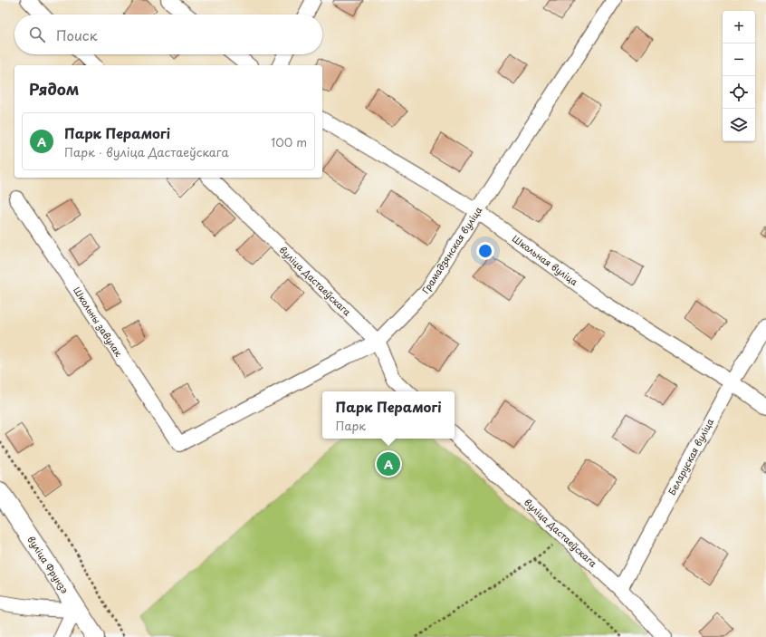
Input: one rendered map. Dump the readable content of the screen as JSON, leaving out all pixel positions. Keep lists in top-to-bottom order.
{
  "streets": {
    "street": [
      "Грамадзянская вуліца",
      "Школьная вуліца",
      "вуліца Дастаеўскага",
      "Школьны завулак",
      "Беларуская вуліца",
      "вуліца Фрунзэ"
    ]
  },
  "crossings": [
    ["Грамадзянская вуліца", "Школьная вуліца"],
    ["Грамадзянская вуліца", "вуліца Дастаеўскага"],
    ["Грамадзянская вуліца", "Школьны завулак"],
    ["Школьная вуліца", "Беларуская вуліца"],
    ["вуліца Дастаеўскага", "Беларуская вуліца"]
  ],
  "page": {
    "map_buttons": ["+", "−"],
    "search": "Поиск",
    "heading": "Рядом",
    "list": [
      {
        "mark": "A",
        "name": "Парк Перамогі",
        "note": "Парк · вуліца Дастаеўскага",
        "value": "100 m"
      }
    ],
    "popup": ["Парк Перамогі", "Парк"],
    "pins": "A"
  }
}
